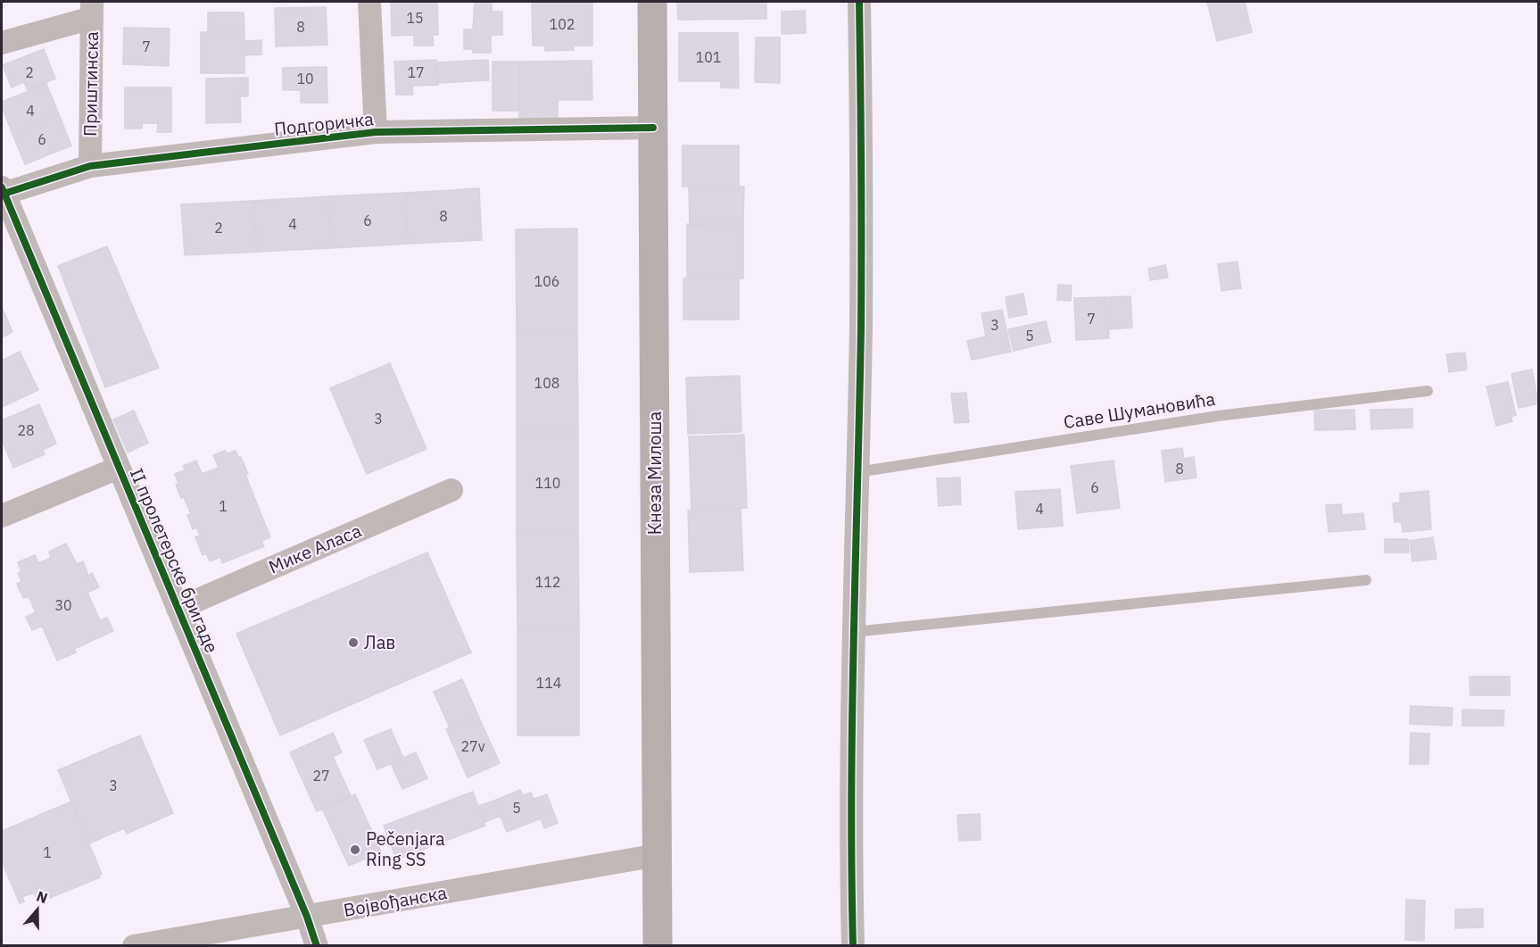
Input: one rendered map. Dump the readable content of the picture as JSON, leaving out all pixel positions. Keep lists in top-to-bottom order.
{
  "streets": {
    "main road": ["Кнеза Милоша"],
    "street": [
      "Приштинска",
      "Подгоричка",
      "Мике Аласа",
      "II пролетерске бригаде",
      "Војвођанска"
    ],
    "lane": ["Саве Шумановића"]
  },
  "crossings": [
    ["Приштинска", "Подгоричка"],
    ["Подгоричка", "Кнеза Милоша"],
    ["Подгоричка", "II пролетерске бригаде"],
    ["Кнеза Милоша", "Војвођанска"],
    ["Мике Аласа", "II пролетерске бригаде"],
    ["II пролетерске бригаде", "Војвођанска"]
  ],
  "places": ["Лав", "Pečenjara Ring SS"],
  "house_numbers": [
    "15",
    "102",
    "8",
    "7",
    "101",
    "2",
    "17",
    "10",
    "4",
    "6",
    "8",
    "6",
    "4",
    "2",
    "106",
    "7",
    "3",
    "5",
    "108",
    "3",
    "28",
    "8",
    "110",
    "6",
    "1",
    "4",
    "112",
    "30",
    "114",
    "27v",
    "27",
    "3",
    "5",
    "1"
  ],
  "north": "top"
}
